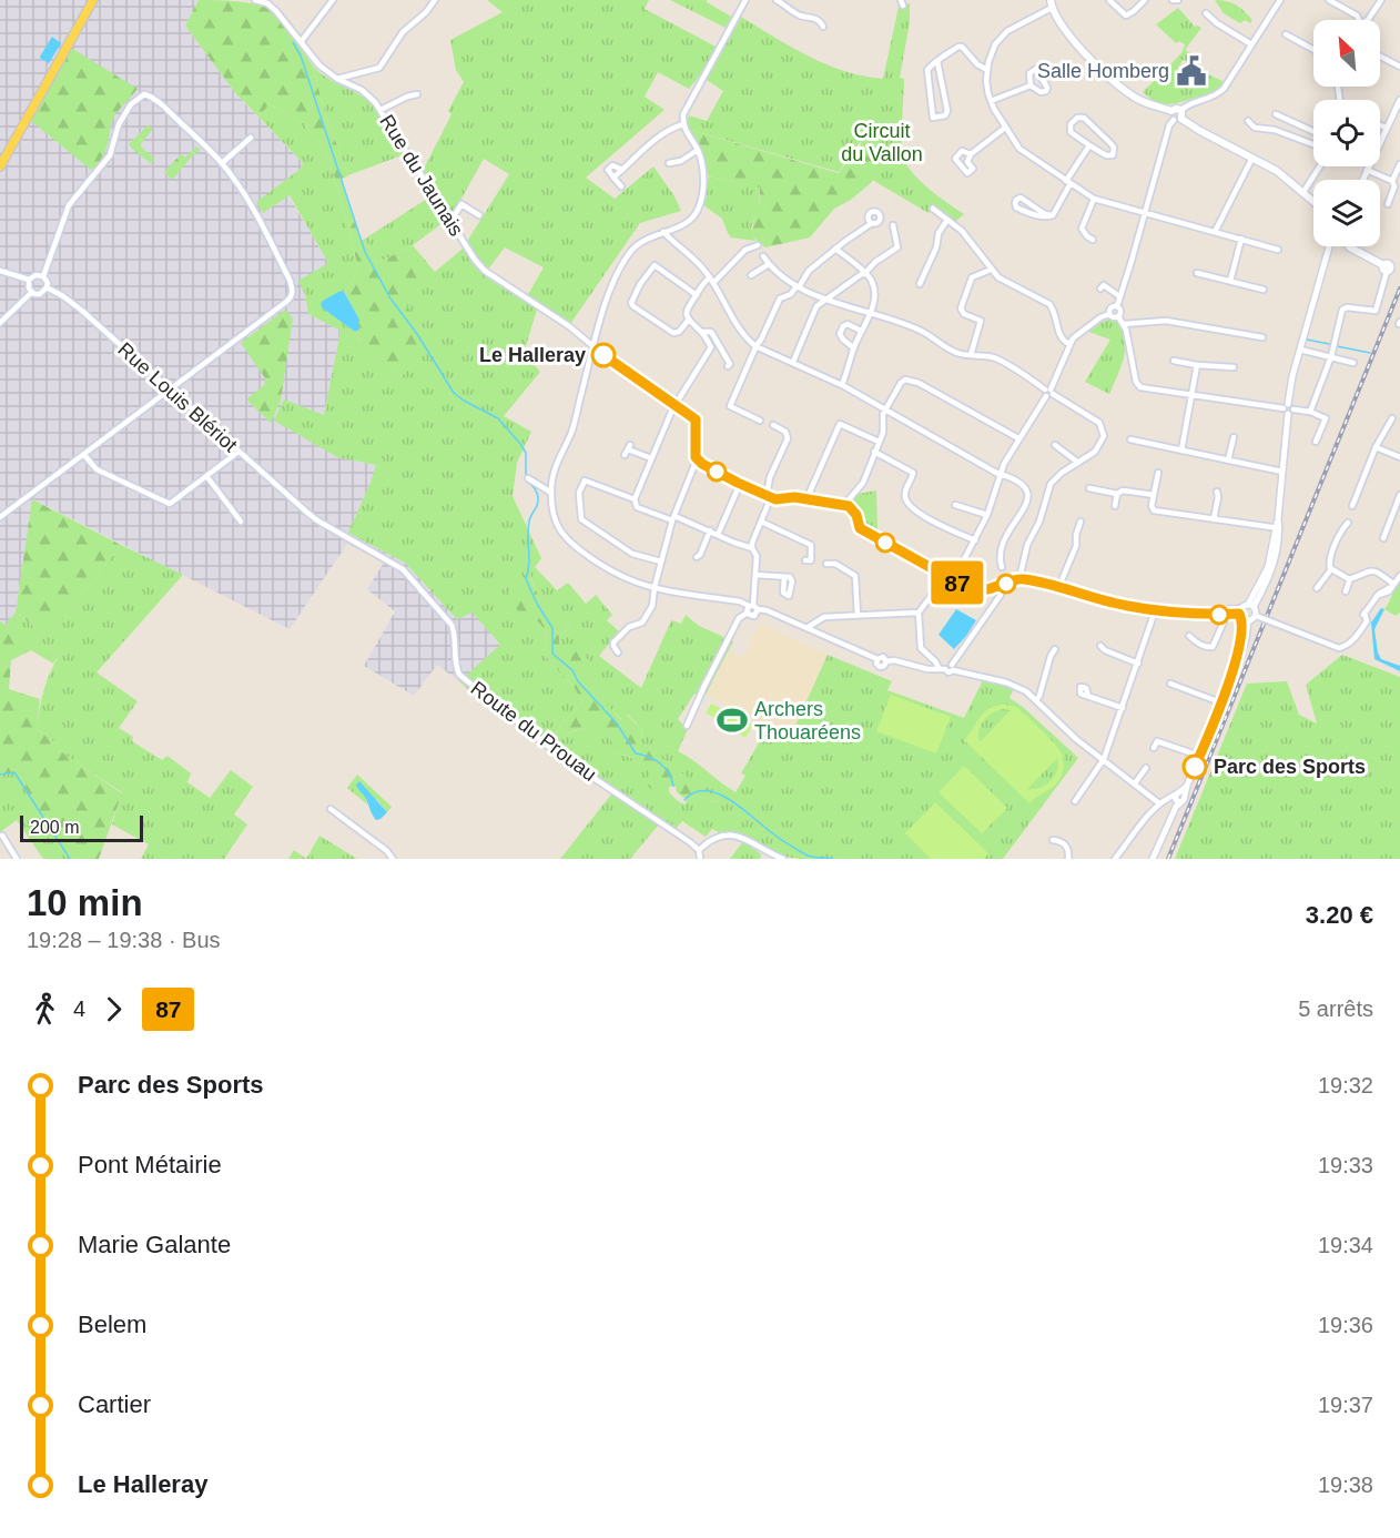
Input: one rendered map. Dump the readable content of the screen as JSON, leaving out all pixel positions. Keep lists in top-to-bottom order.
{
  "streets": {
    "street": ["Rue du Jaunais", "Rue Louis Blériot", "Route du Prouau"]
  },
  "crossings": [
    ["Rue Louis Blériot", "Route du Prouau"]
  ],
  "parks": ["Circuit du Vallon"],
  "places": {
    "public building": ["Salle Homberg"],
    "other": ["Le Halleray", "Parc des Sports"],
    "sports": ["Archers Thouaréens"]
  },
  "lines": ["bus line 87"],
  "scale_bar": "200 m",
  "north": "top left",
  "page": {
    "on_map": "87",
    "scale": "200 m",
    "heading": ["10 min", "19:28 – 19:38 · Bus", "3.20 €"],
    "legs": ["4", "87", "5 arrêts"],
    "list": [
      {
        "name": "Parc des Sports",
        "value": "19:32"
      },
      {
        "name": "Pont Métairie",
        "value": "19:33"
      },
      {
        "name": "Marie Galante",
        "value": "19:34"
      },
      {
        "name": "Belem",
        "value": "19:36"
      },
      {
        "name": "Cartier",
        "value": "19:37"
      },
      {
        "name": "Le Halleray",
        "value": "19:38"
      }
    ]
  }
}
